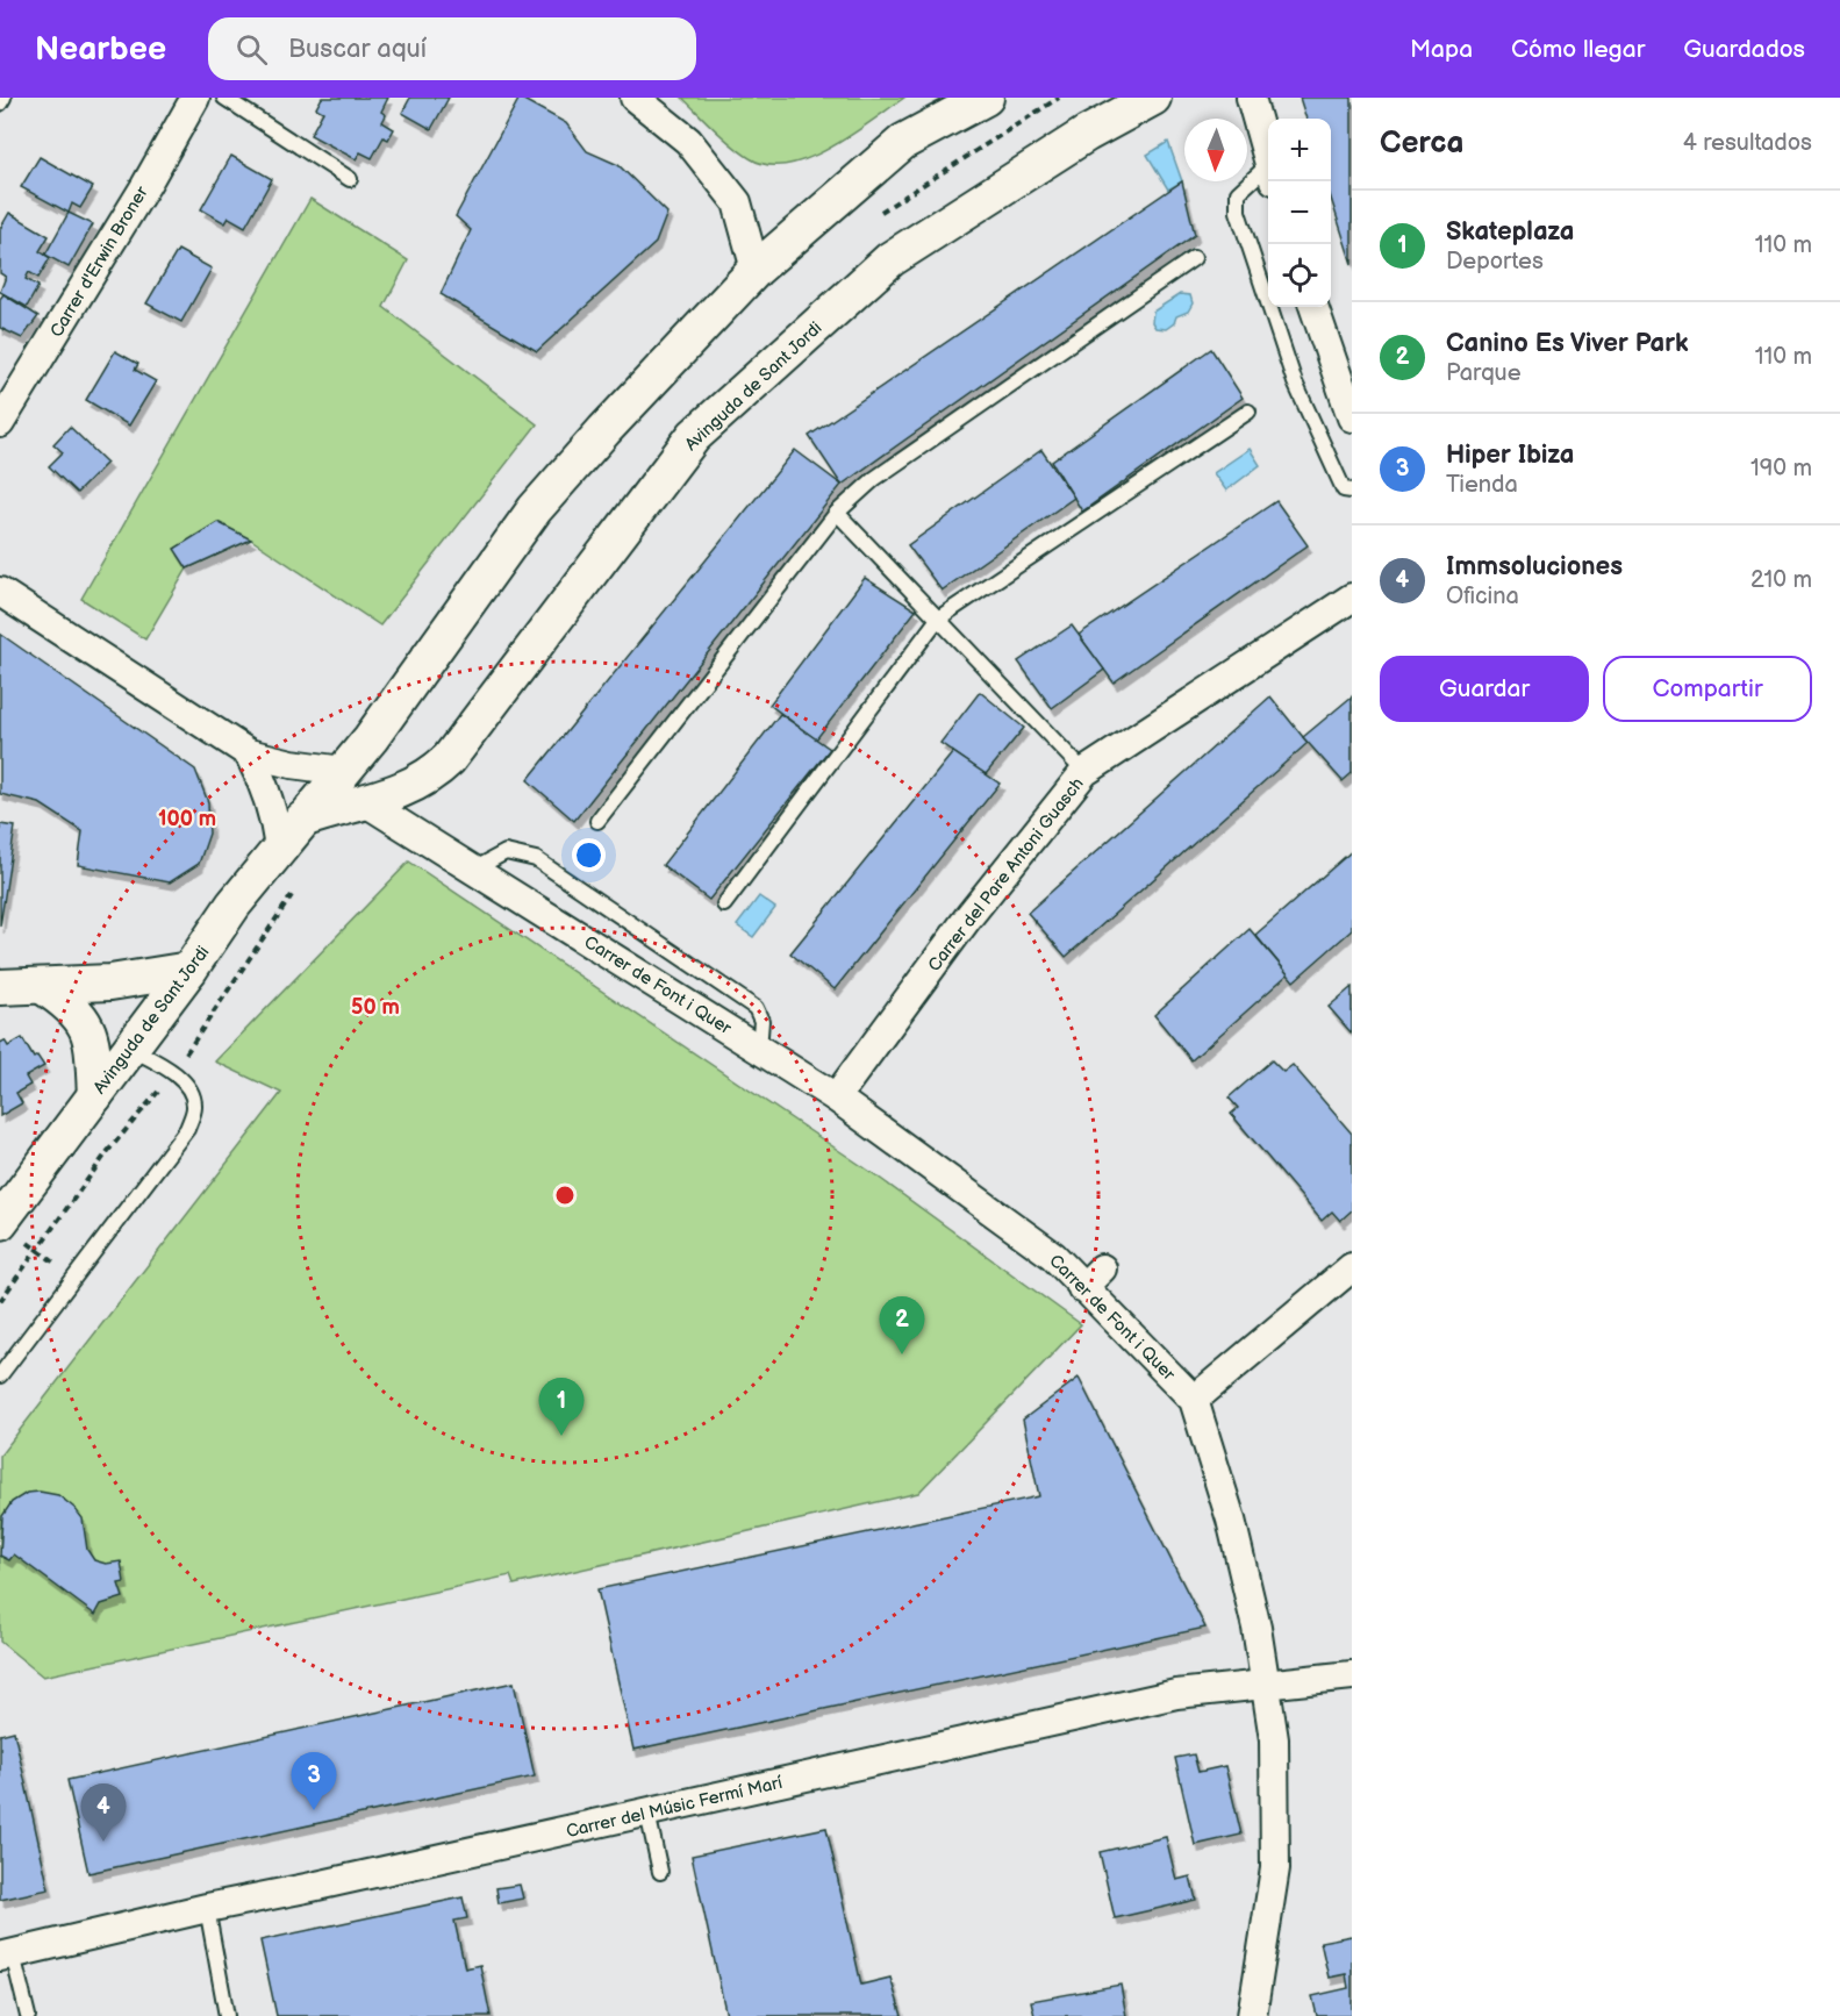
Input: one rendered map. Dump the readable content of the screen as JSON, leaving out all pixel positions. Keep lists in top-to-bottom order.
{
  "streets": {
    "street": [
      "Carrer d'Erwin Broner",
      "Avinguda de Sant Jordi",
      "Carrer del Pare Antoni Guasch",
      "Carrer de Font i Quer",
      "Carrer del Músic Fermí Marí"
    ]
  },
  "crossings": [
    ["Avinguda de Sant Jordi", "Carrer de Font i Quer"],
    ["Carrer del Pare Antoni Guasch", "Carrer de Font i Quer"],
    ["Carrer de Font i Quer", "Carrer del Músic Fermí Marí"]
  ],
  "north": "bottom",
  "page": {
    "header": "Nearbee",
    "search": "Buscar aquí",
    "nav": ["Mapa", "Cómo llegar", "Guardados"],
    "heading": ["Cerca", "4 resultados"],
    "map_buttons": ["+", "−"],
    "list": [
      {
        "mark": "1",
        "name": "Skateplaza",
        "note": "Deportes",
        "value": "110 m"
      },
      {
        "mark": "2",
        "name": "Canino Es Viver Park",
        "note": "Parque",
        "value": "110 m"
      },
      {
        "mark": "3",
        "name": "Hiper Ibiza",
        "note": "Tienda",
        "value": "190 m"
      },
      {
        "mark": "4",
        "name": "Immsoluciones",
        "note": "Oficina",
        "value": "210 m"
      }
    ],
    "buttons": ["Guardar", "Compartir"],
    "pins": [
      "2",
      "1",
      "3",
      "4"
    ]
  },
  "rings": ["100 m", "50 m"]
}
